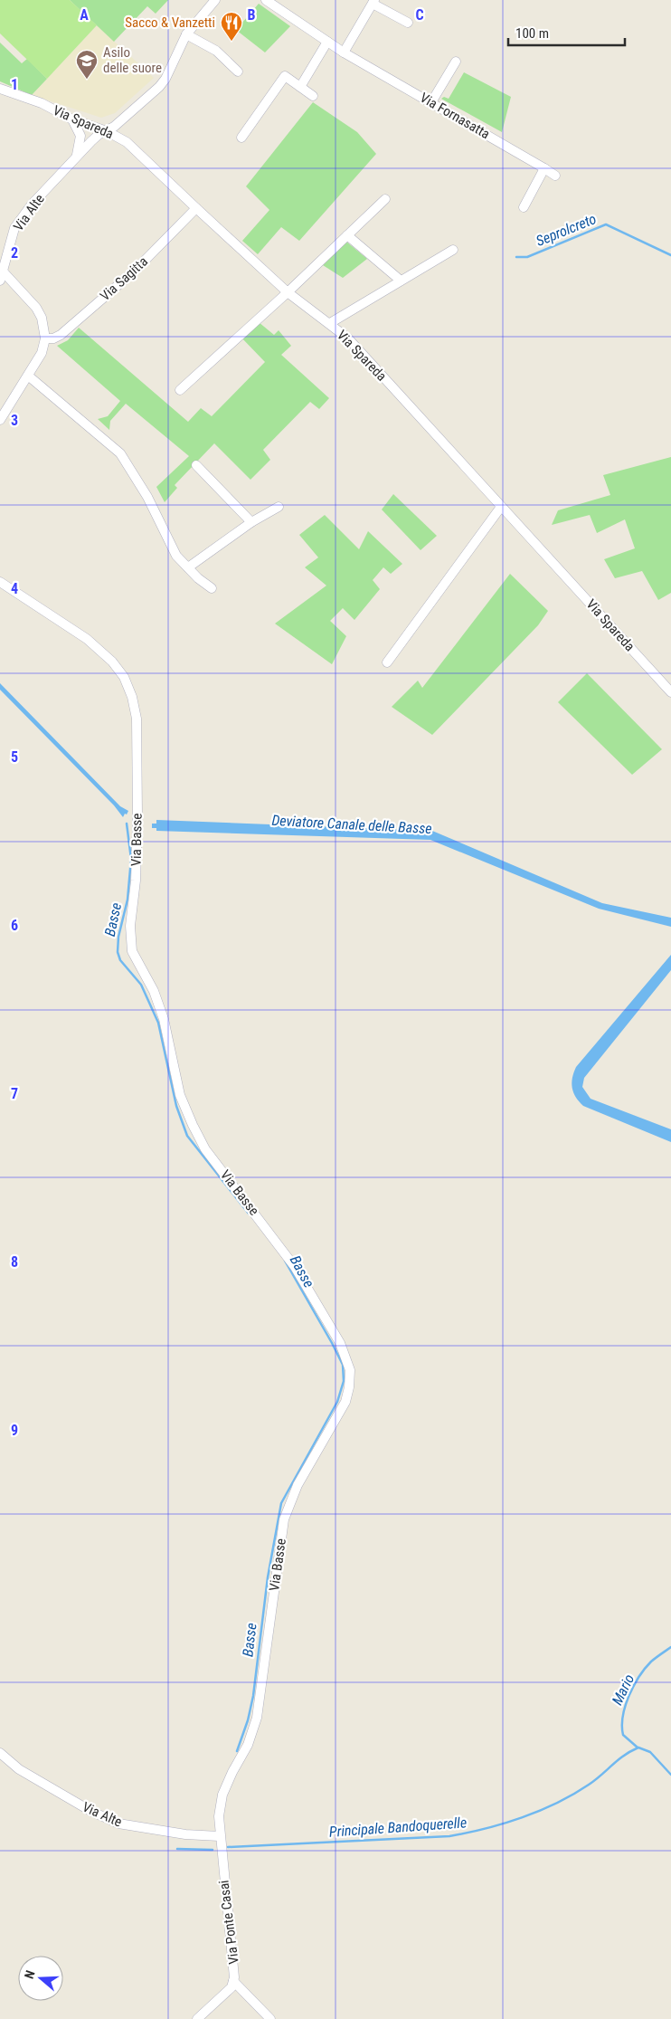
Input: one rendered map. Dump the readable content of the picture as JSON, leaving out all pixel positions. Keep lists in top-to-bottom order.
{
  "streets": {
    "street": [
      "Via Fornasatta",
      "Via Spareda",
      "Via Alte",
      "Via Sagitta",
      "Via Basse",
      "Via Ponte Casai"
    ]
  },
  "crossings": [
    ["Via Spareda", "Via Alte"],
    ["Via Spareda", "Via Sagitta"],
    ["Via Alte", "Via Basse"],
    ["Via Alte", "Via Ponte Casai"],
    ["Via Basse", "Via Ponte Casai"]
  ],
  "water": [
    "Seprolcreto",
    "Deviatore Canale delle Basse",
    "Basse",
    "Mario",
    "Principale Bandoquerelle"
  ],
  "places": {
    "restaurant": ["Sacco & Vanzetti"],
    "school or university": ["Asilo delle suore"]
  },
  "scale_bar": "100 m",
  "north": "left",
  "grid": {
    "columns": ["A", "B", "C"],
    "rows": [
      "1",
      "2",
      "3",
      "4",
      "5",
      "6",
      "7",
      "8",
      "9"
    ]
  }
}
